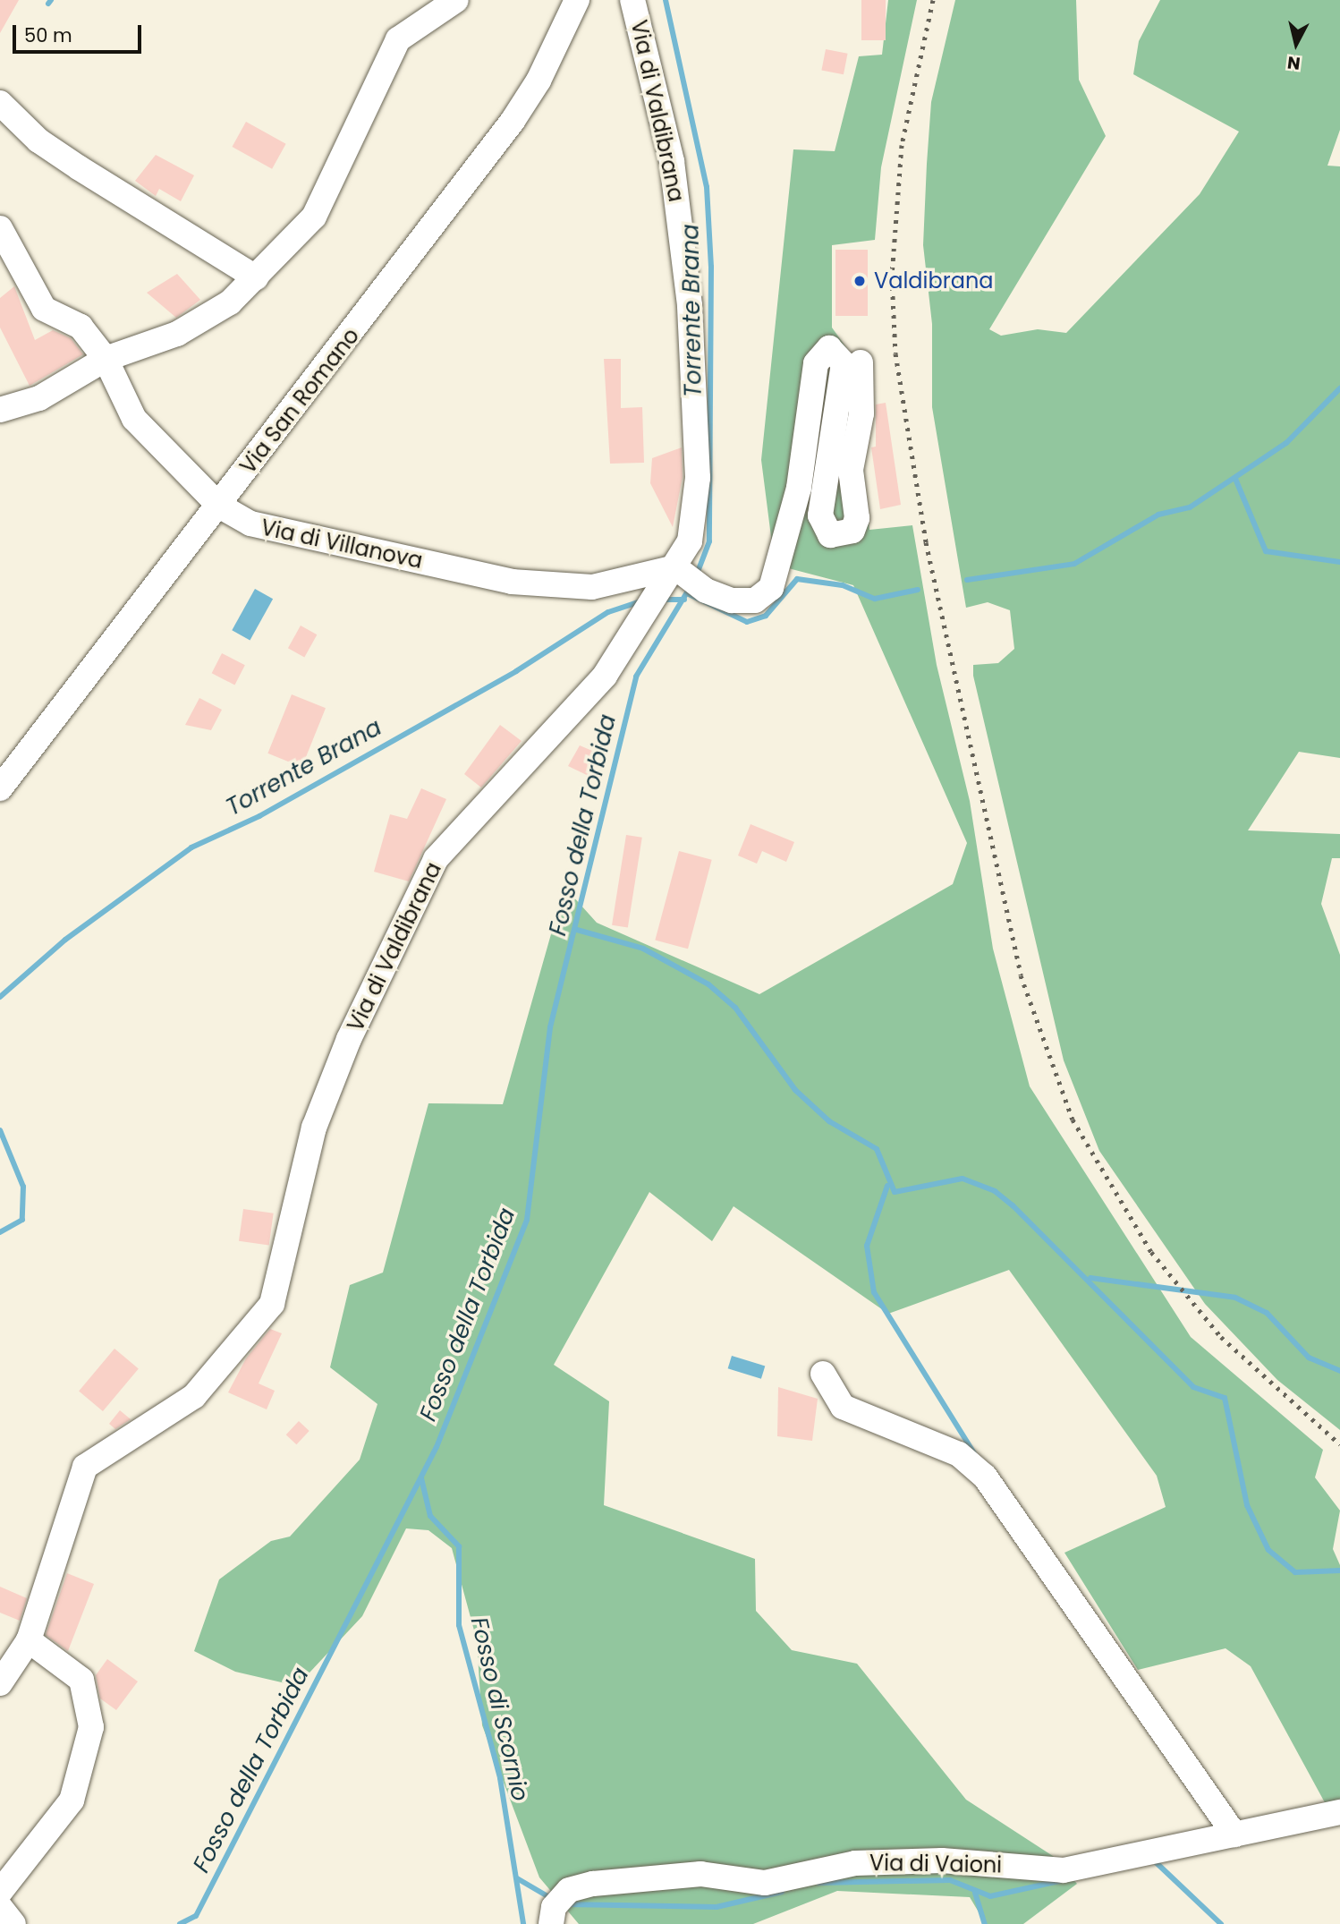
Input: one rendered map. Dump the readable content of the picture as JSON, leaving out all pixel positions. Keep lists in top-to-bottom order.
{
  "streets": {
    "street": [
      "Via di Valdibrana",
      "Via San Romano",
      "Via di Villanova",
      "Via di Vaioni"
    ]
  },
  "crossings": [
    ["Via di Valdibrana", "Via di Villanova"],
    ["Via San Romano", "Via di Villanova"]
  ],
  "water": ["Torrente Brana", "Fosso della Torbida", "Fosso di Scornio"],
  "places": ["Valdibrana"],
  "scale_bar": "50 m",
  "north": "bottom"
}
